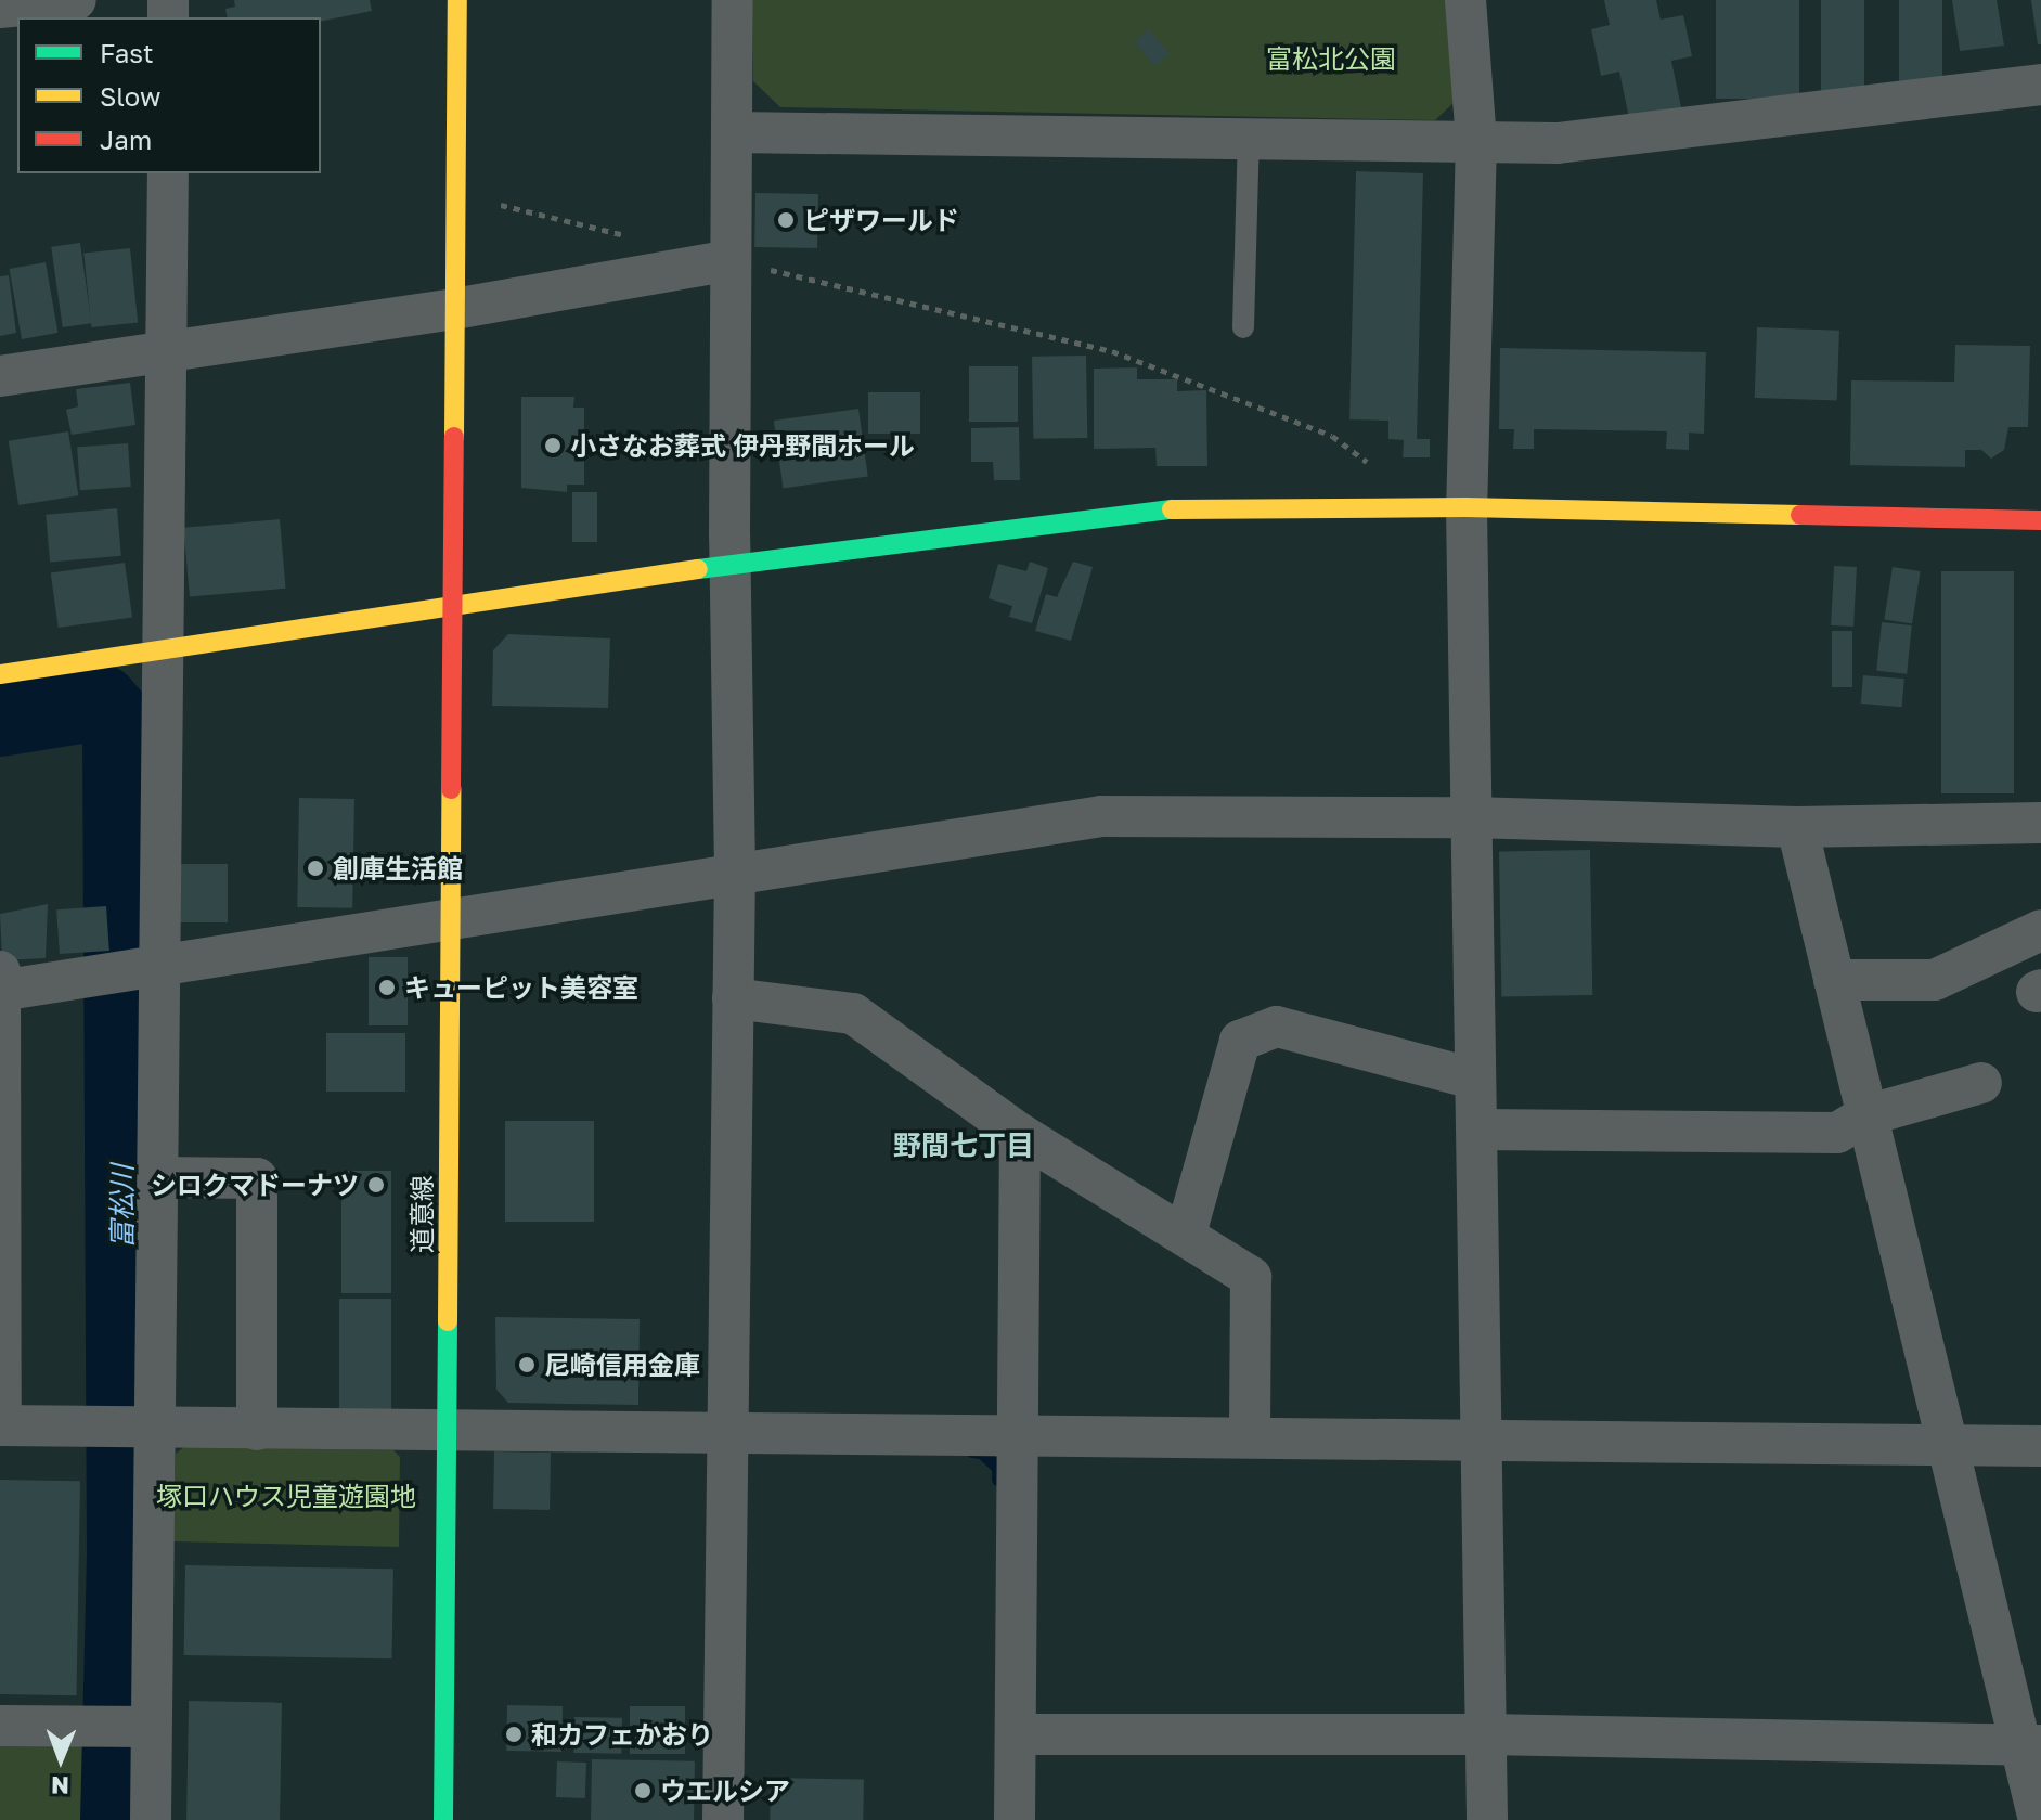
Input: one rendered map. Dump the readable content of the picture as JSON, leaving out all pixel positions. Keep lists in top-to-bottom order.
{
  "streets": {
    "street": ["道意線"]
  },
  "districts": ["野間七丁目"],
  "water": ["富松川"],
  "parks": ["富松北公園", "塚口ハウス児童遊園地"],
  "places": [
    "ピザワールド",
    "小さなお葬式 伊丹野間ホール",
    "創庫生活館",
    "キューピット美容室",
    "シロクマドーナツ",
    "尼崎信用金庫",
    "和カフェかおり",
    "ウエルシア"
  ],
  "legend": ["Fast", "Slow", "Jam"],
  "north": "bottom"
}
